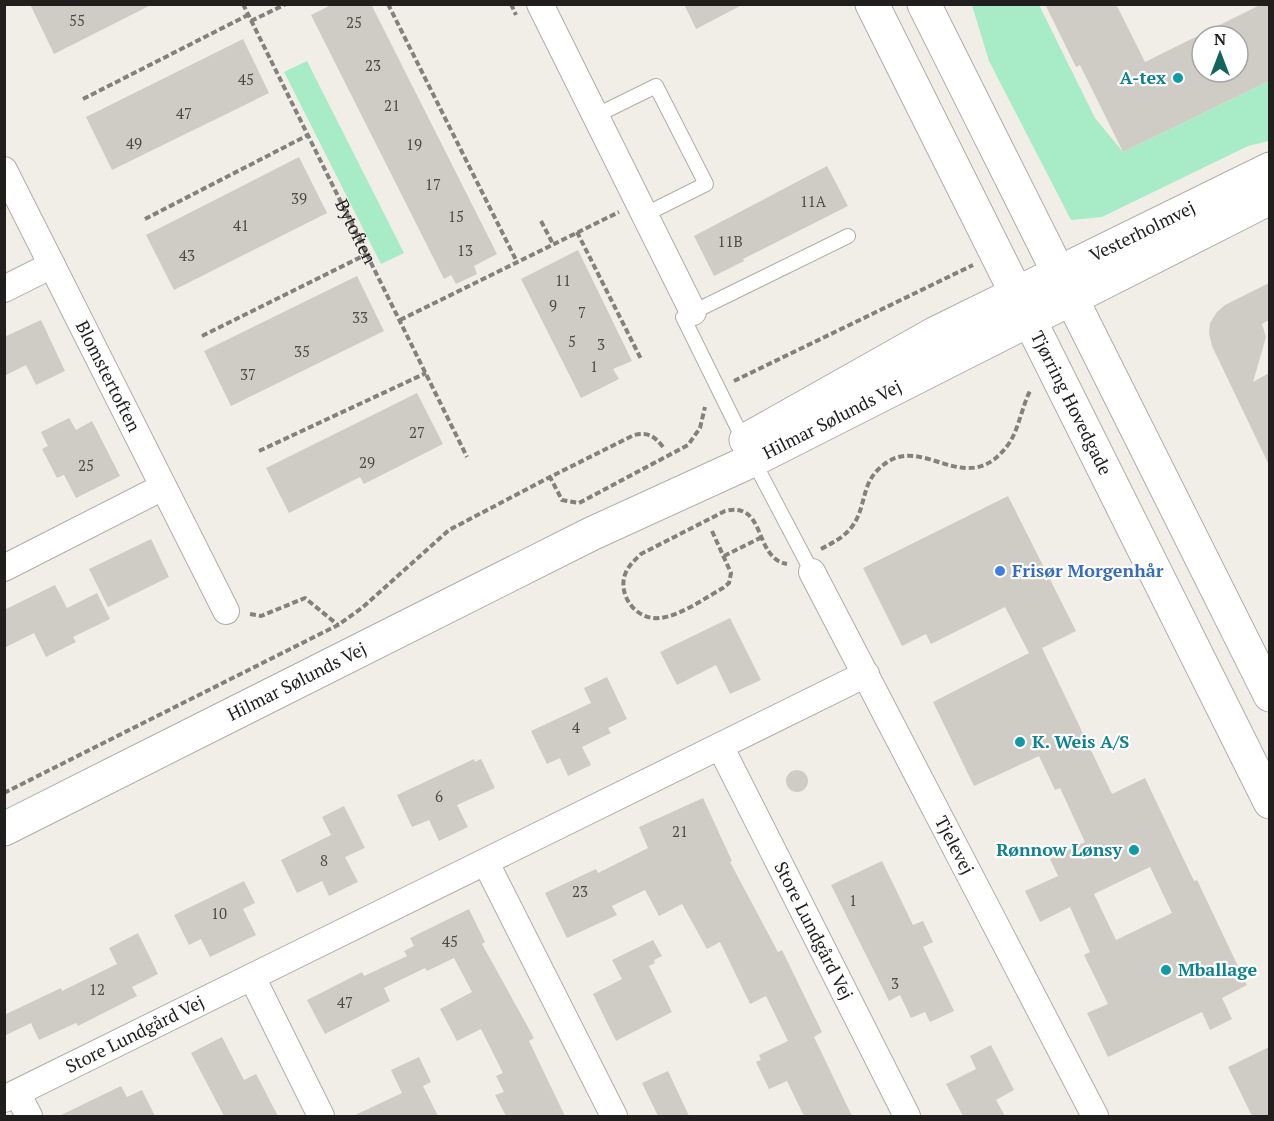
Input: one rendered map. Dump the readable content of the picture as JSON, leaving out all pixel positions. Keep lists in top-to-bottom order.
{
  "streets": {
    "street": [
      "Vesterholmvej",
      "Blomstertoften",
      "Tjørring Hovedgade",
      "Hilmar Sølunds Vej",
      "Tjelevej",
      "Store Lundgård Vej"
    ],
    "path": ["Bytoften"]
  },
  "crossings": [
    ["Vesterholmvej", "Tjørring Hovedgade"],
    ["Vesterholmvej", "Hilmar Sølunds Vej"],
    ["Tjørring Hovedgade", "Hilmar Sølunds Vej"],
    ["Tjelevej", "Store Lundgård Vej"]
  ],
  "places": [
    "A-tex",
    "Frisør Morgenhår",
    "K. Weis A/S",
    "Rønnow Lønsy",
    "Mballage"
  ],
  "house_numbers": [
    "55",
    "25",
    "23",
    "45",
    "21",
    "47",
    "49",
    "19",
    "17",
    "39",
    "11A",
    "15",
    "41",
    "11B",
    "13",
    "43",
    "11",
    "9",
    "7",
    "33",
    "5",
    "3",
    "35",
    "1",
    "37",
    "27",
    "29",
    "25",
    "4",
    "6",
    "21",
    "8",
    "23",
    "1",
    "10",
    "45",
    "3",
    "12",
    "47"
  ],
  "north": "top"
}
